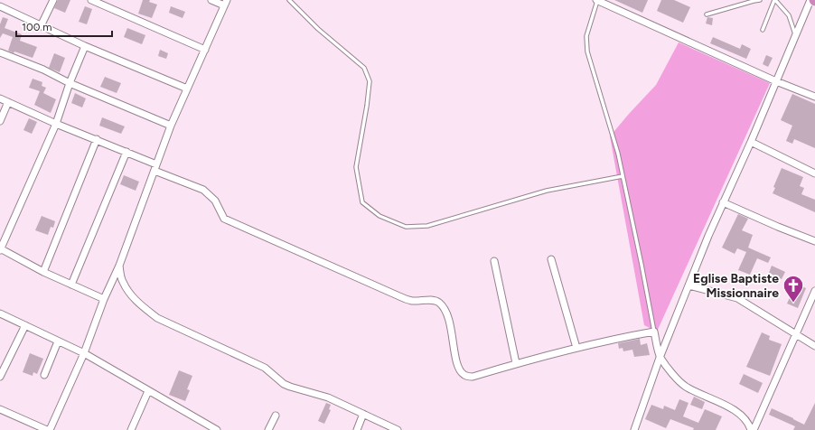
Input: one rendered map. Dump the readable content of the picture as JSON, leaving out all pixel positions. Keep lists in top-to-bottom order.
{
  "places": {
    "church": ["Eglise Baptiste Missionnaire"]
  },
  "scale_bar": "100 m"
}
